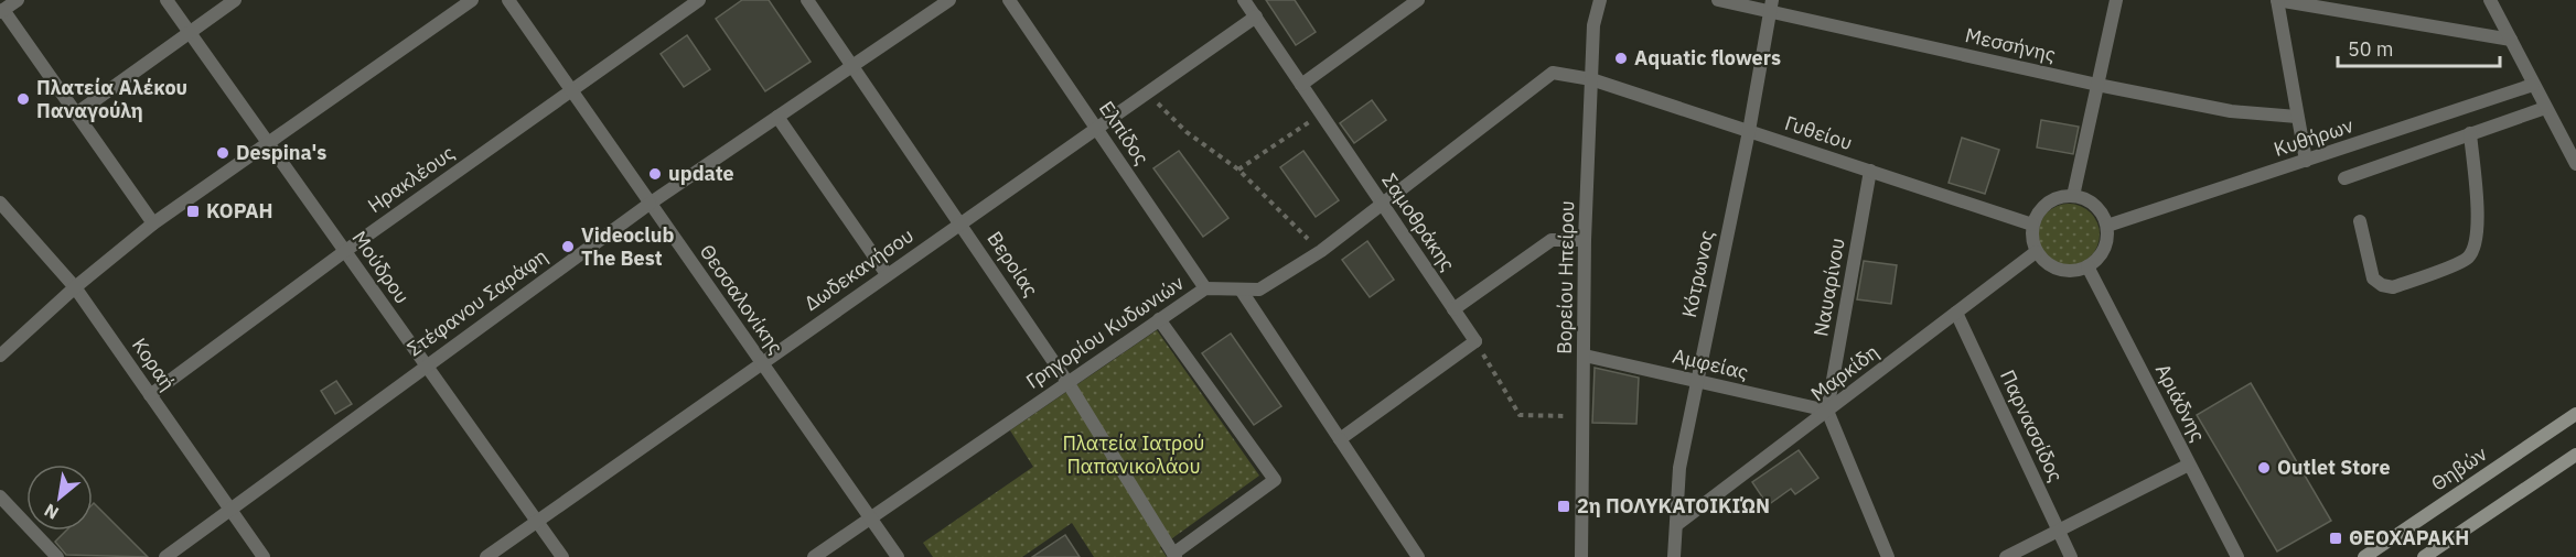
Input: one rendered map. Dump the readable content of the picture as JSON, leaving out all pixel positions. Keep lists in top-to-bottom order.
{
  "streets": {
    "main road": ["Θηβών"],
    "street": [
      "Μεσσήνης",
      "Ελπίδος",
      "Γυθείου",
      "Κυθήρων",
      "Ηρακλέους",
      "Σαμοθράκης",
      "Βεροίας",
      "Μούδρου",
      "Δωδεκανήσου",
      "Κότρωνος",
      "Βορείου Ηπείρου",
      "Ναυαρίνου",
      "Θεσσαλονίκης",
      "Στέφανου Σαράφη",
      "Γρηγορίου Κυδωνιών",
      "Κοραή",
      "Αμφείας",
      "Μαρκίδη",
      "Αριάδνης",
      "Παρνασσίδος"
    ]
  },
  "crossings": [
    ["Μεσσήνης", "Κότρωνος"],
    ["Ελπίδος", "Δωδεκανήσου"],
    ["Ελπίδος", "Γρηγορίου Κυδωνιών"],
    ["Γυθείου", "Κυθήρων"],
    ["Γυθείου", "Κότρωνος"],
    ["Γυθείου", "Βορείου Ηπείρου"],
    ["Γυθείου", "Ναυαρίνου"],
    ["Γυθείου", "Γρηγορίου Κυδωνιών"],
    ["Γυθείου", "Μαρκίδη"],
    ["Γυθείου", "Αριάδνης"],
    ["Κυθήρων", "Μαρκίδη"],
    ["Κυθήρων", "Αριάδνης"],
    ["Ηρακλέους", "Μούδρου"],
    ["Ηρακλέους", "Θεσσαλονίκης"],
    ["Ηρακλέους", "Κοραή"],
    ["Σαμοθράκης", "Δωδεκανήσου"],
    ["Σαμοθράκης", "Γρηγορίου Κυδωνιών"],
    ["Βεροίας", "Δωδεκανήσου"],
    ["Βεροίας", "Στέφανου Σαράφη"],
    ["Βεροίας", "Γρηγορίου Κυδωνιών"],
    ["Μούδρου", "Δωδεκανήσου"],
    ["Μούδρου", "Στέφανου Σαράφη"],
    ["Δωδεκανήσου", "Θεσσαλονίκης"],
    ["Κότρωνος", "Αμφείας"],
    ["Κότρωνος", "Μαρκίδη"],
    ["Βορείου Ηπείρου", "Γρηγορίου Κυδωνιών"],
    ["Βορείου Ηπείρου", "Αμφείας"],
    ["Ναυαρίνου", "Αμφείας"],
    ["Ναυαρίνου", "Μαρκίδη"],
    ["Θεσσαλονίκης", "Στέφανου Σαράφη"],
    ["Θεσσαλονίκης", "Γρηγορίου Κυδωνιών"],
    ["Στέφανου Σαράφη", "Κοραή"],
    ["Αμφείας", "Μαρκίδη"],
    ["Μαρκίδη", "Αριάδνης"],
    ["Μαρκίδη", "Παρνασσίδος"]
  ],
  "parks": ["Πλατεία Ιατρού Παπανικολάου"],
  "places": {
    "other": [
      "Aquatic flowers",
      "Πλατεία Αλέκου Παναγούλη",
      "Despina's",
      "update",
      "Videoclub The Best",
      "Outlet Store"
    ],
    "transit": ["ΚΟΡΑΗ", "2η ΠΟΛΥΚΑΤΟΙΚΙΏΝ", "ΘΕΟΧΑΡΑΚΗ"]
  },
  "scale_bar": "50 m",
  "north": "bottom left"
}
